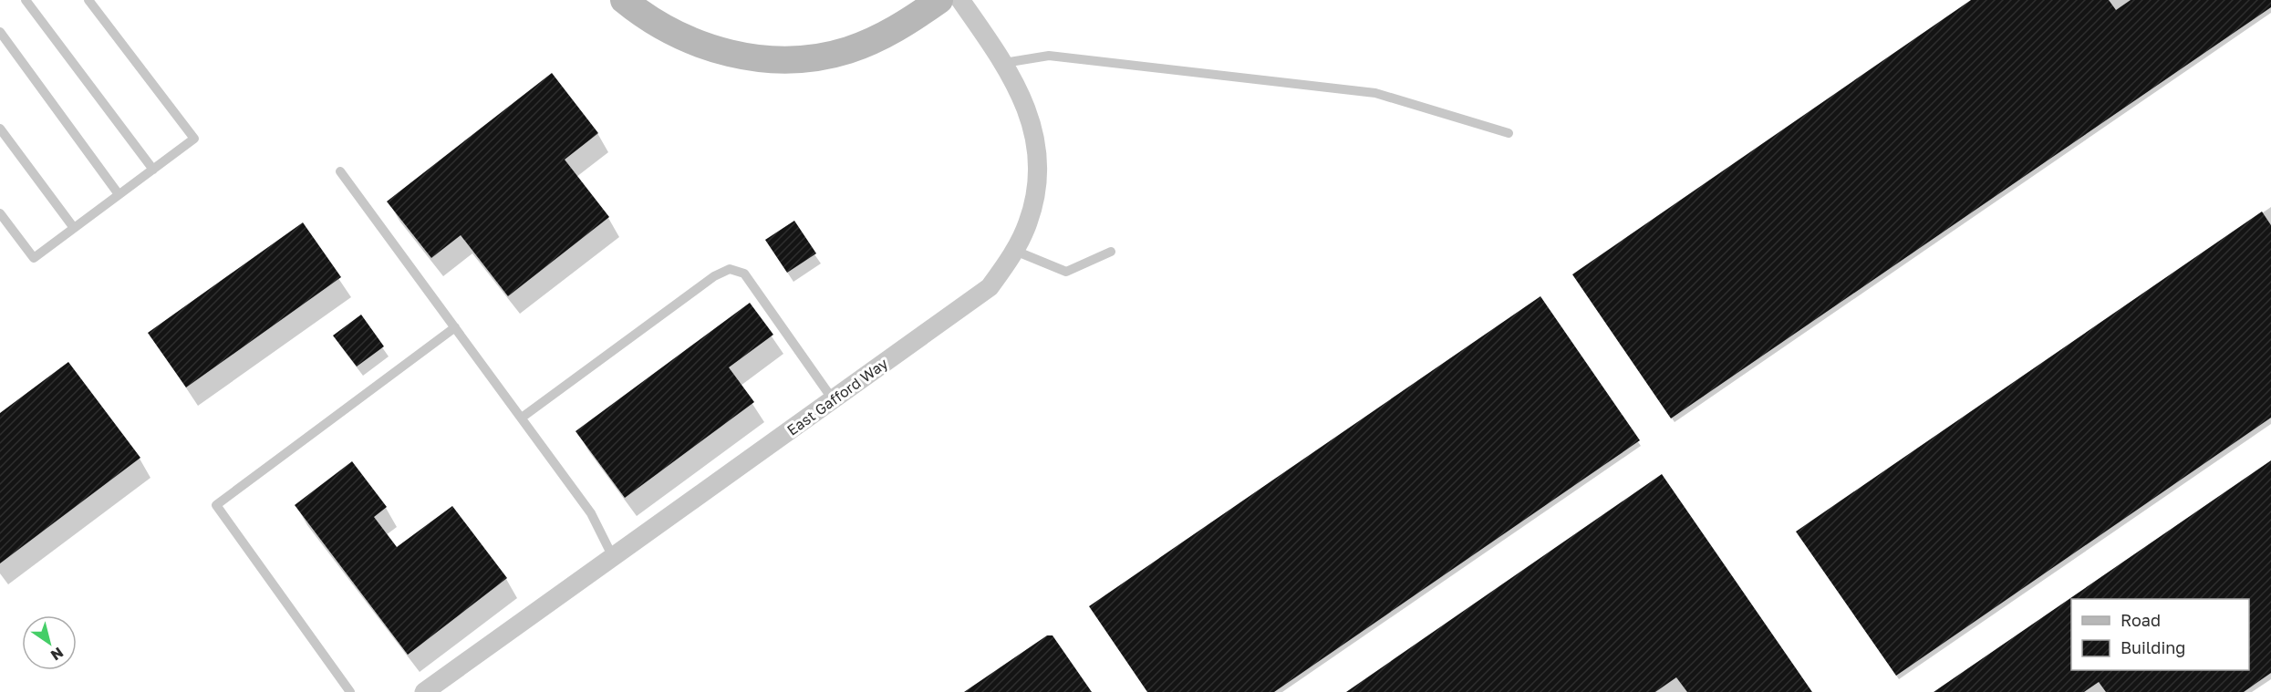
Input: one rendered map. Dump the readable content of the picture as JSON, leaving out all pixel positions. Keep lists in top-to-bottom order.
{
  "streets": {
    "street": ["East Gafford Way"]
  },
  "legend": ["Road", "Building"],
  "north": "bottom right"
}
